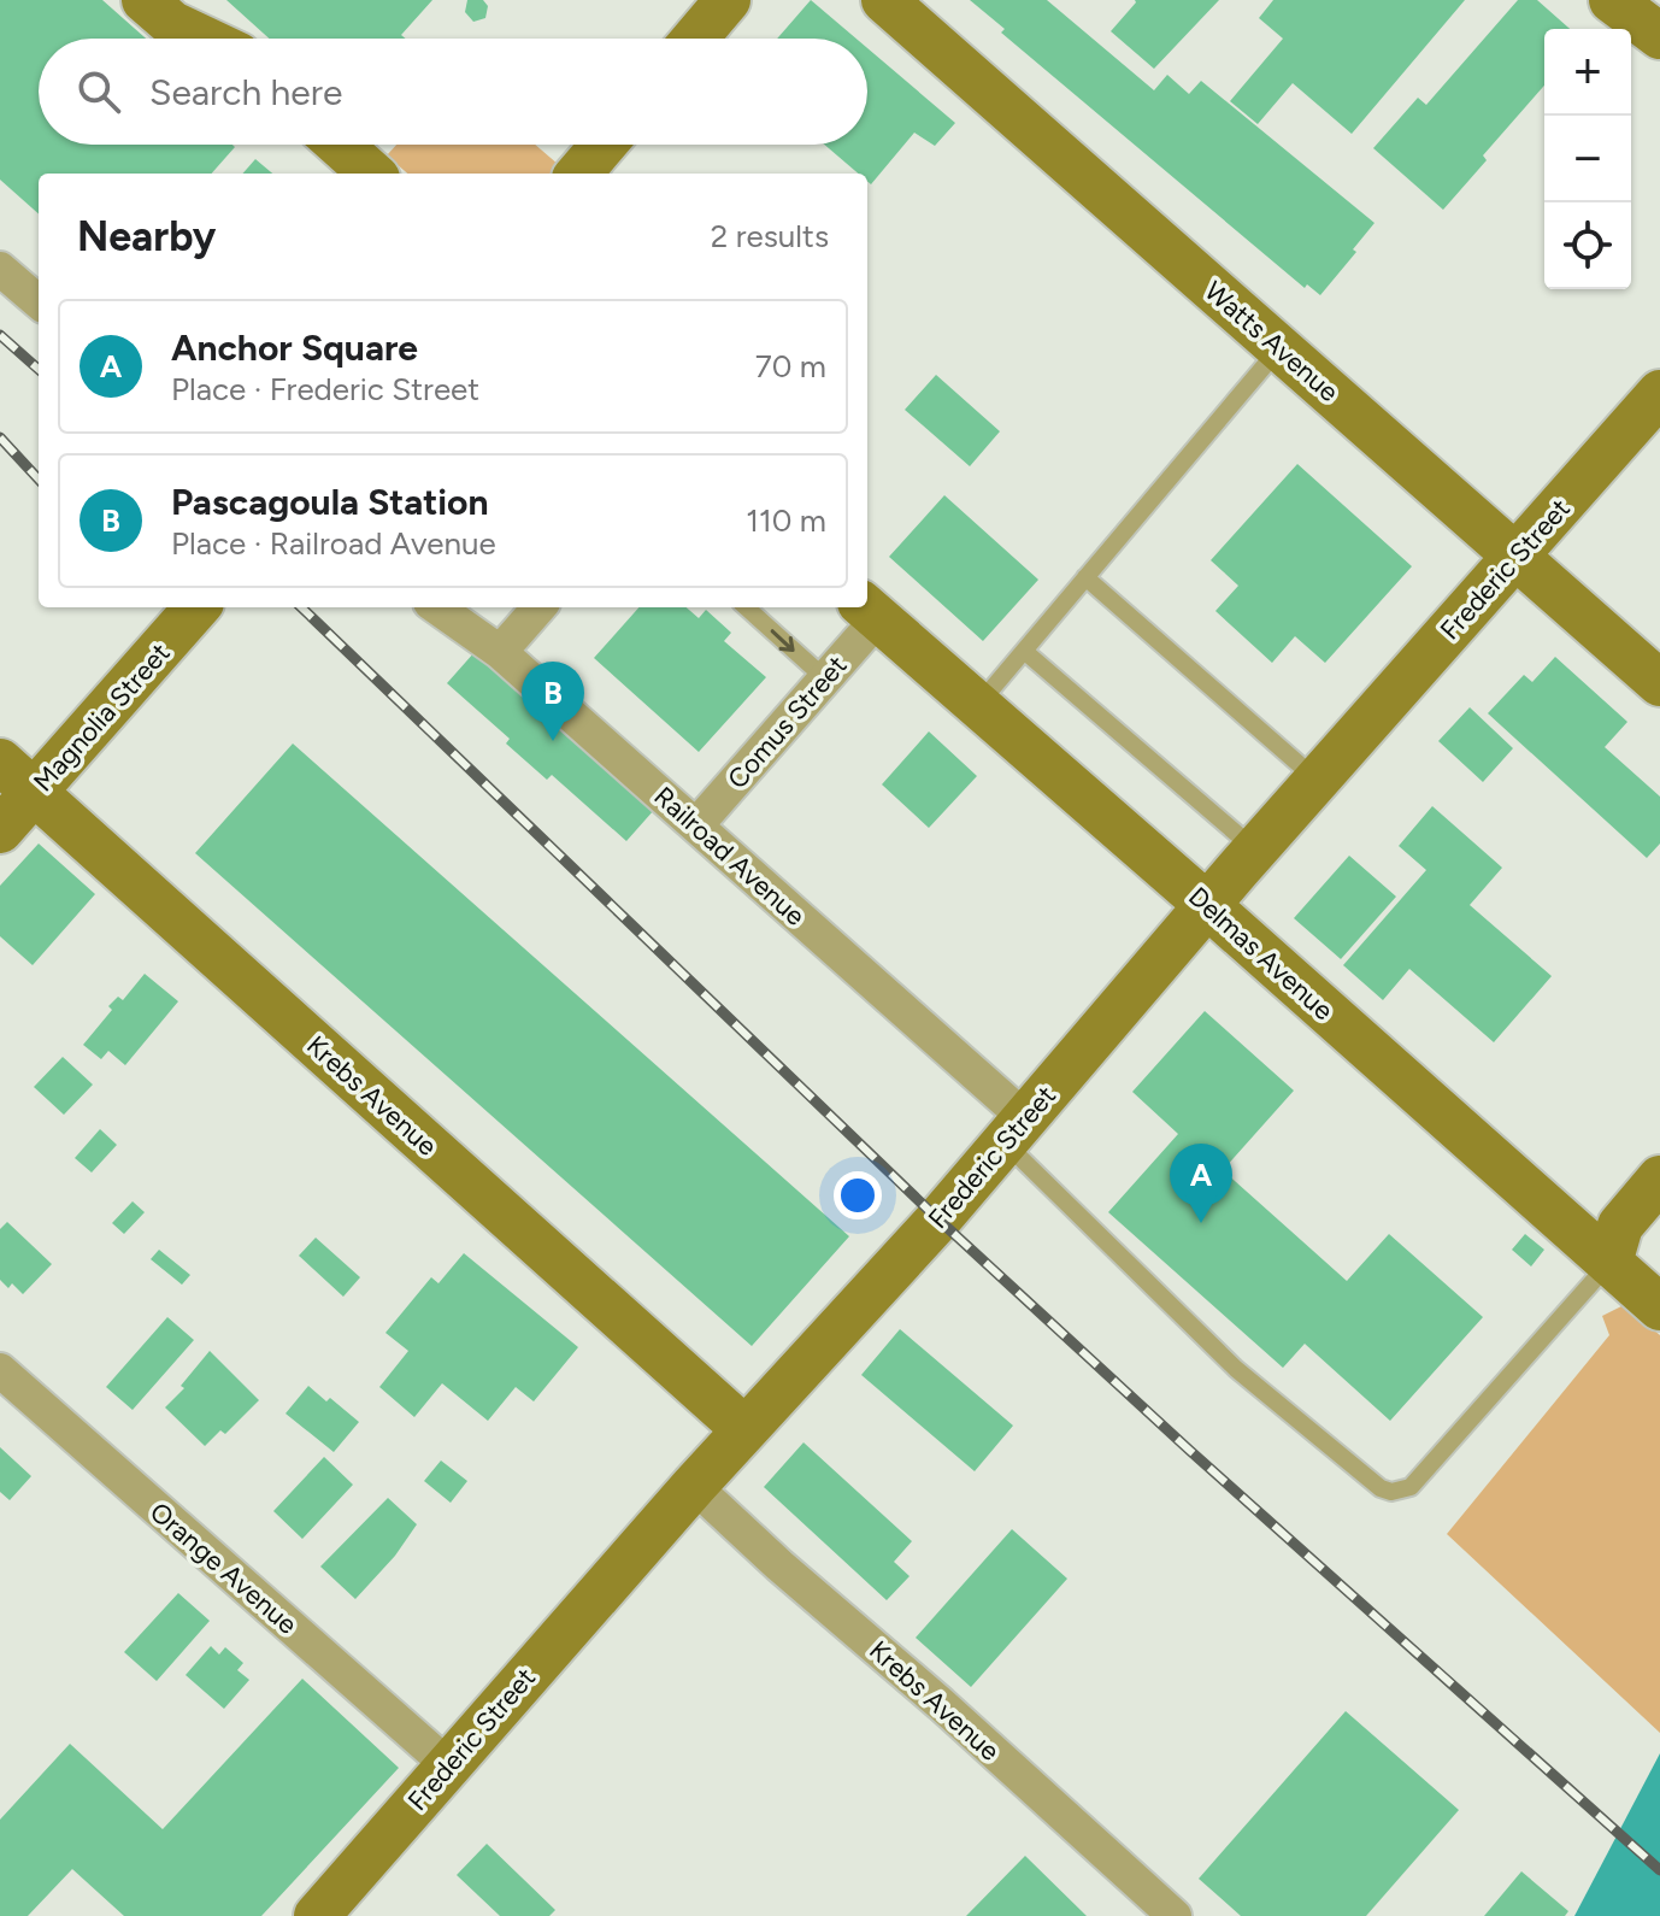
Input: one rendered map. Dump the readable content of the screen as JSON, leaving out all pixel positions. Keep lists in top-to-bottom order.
{
  "streets": {
    "street": [
      "Watts Avenue",
      "Frederic Street",
      "Magnolia Street",
      "Comus Street",
      "Railroad Avenue",
      "Delmas Avenue",
      "Krebs Avenue",
      "Orange Avenue"
    ]
  },
  "crossings": [
    ["Watts Avenue", "Frederic Street"],
    ["Frederic Street", "Railroad Avenue"],
    ["Frederic Street", "Delmas Avenue"],
    ["Frederic Street", "Krebs Avenue"],
    ["Frederic Street", "Orange Avenue"],
    ["Magnolia Street", "Krebs Avenue"],
    ["Comus Street", "Railroad Avenue"],
    ["Comus Street", "Delmas Avenue"]
  ],
  "page": {
    "map_buttons": ["+", "−"],
    "search": "Search here",
    "heading": ["Nearby", "2 results"],
    "list": [
      {
        "mark": "A",
        "name": "Anchor Square",
        "note": "Place · Frederic Street",
        "value": "70 m"
      },
      {
        "mark": "B",
        "name": "Pascagoula Station",
        "note": "Place · Railroad Avenue",
        "value": "110 m"
      }
    ],
    "pins": ["B", "A"]
  }
}
